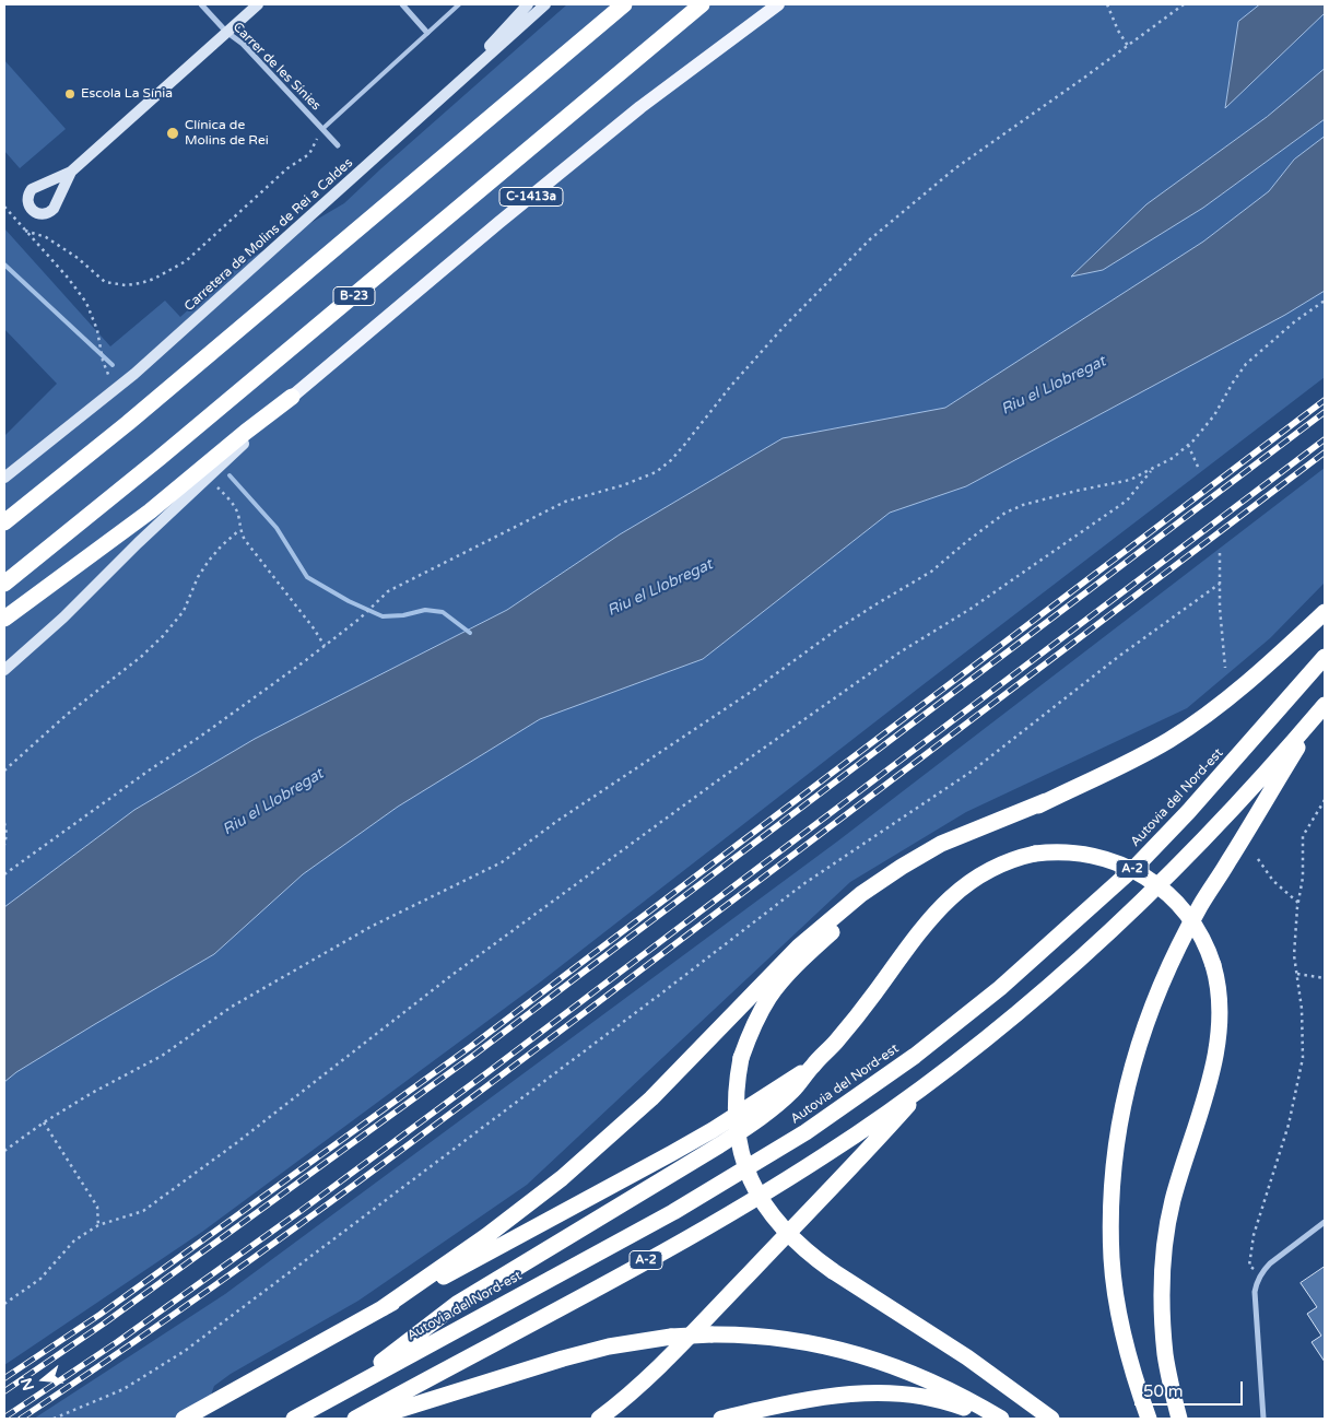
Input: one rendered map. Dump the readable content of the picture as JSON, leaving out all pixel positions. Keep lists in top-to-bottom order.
{
  "streets": {
    "highway": ["B-23", "Autovia del Nord-est", "A-2"],
    "main road": ["C-1413a", "Carretera de Molins de Rei a Caldes"],
    "street": ["Carrer de les Sínies"]
  },
  "water": ["Riu el Llobregat"],
  "places": ["Escola La Sínia", "Clínica de Molins de Rei"],
  "scale_bar": "50 m",
  "north": "left"
}
